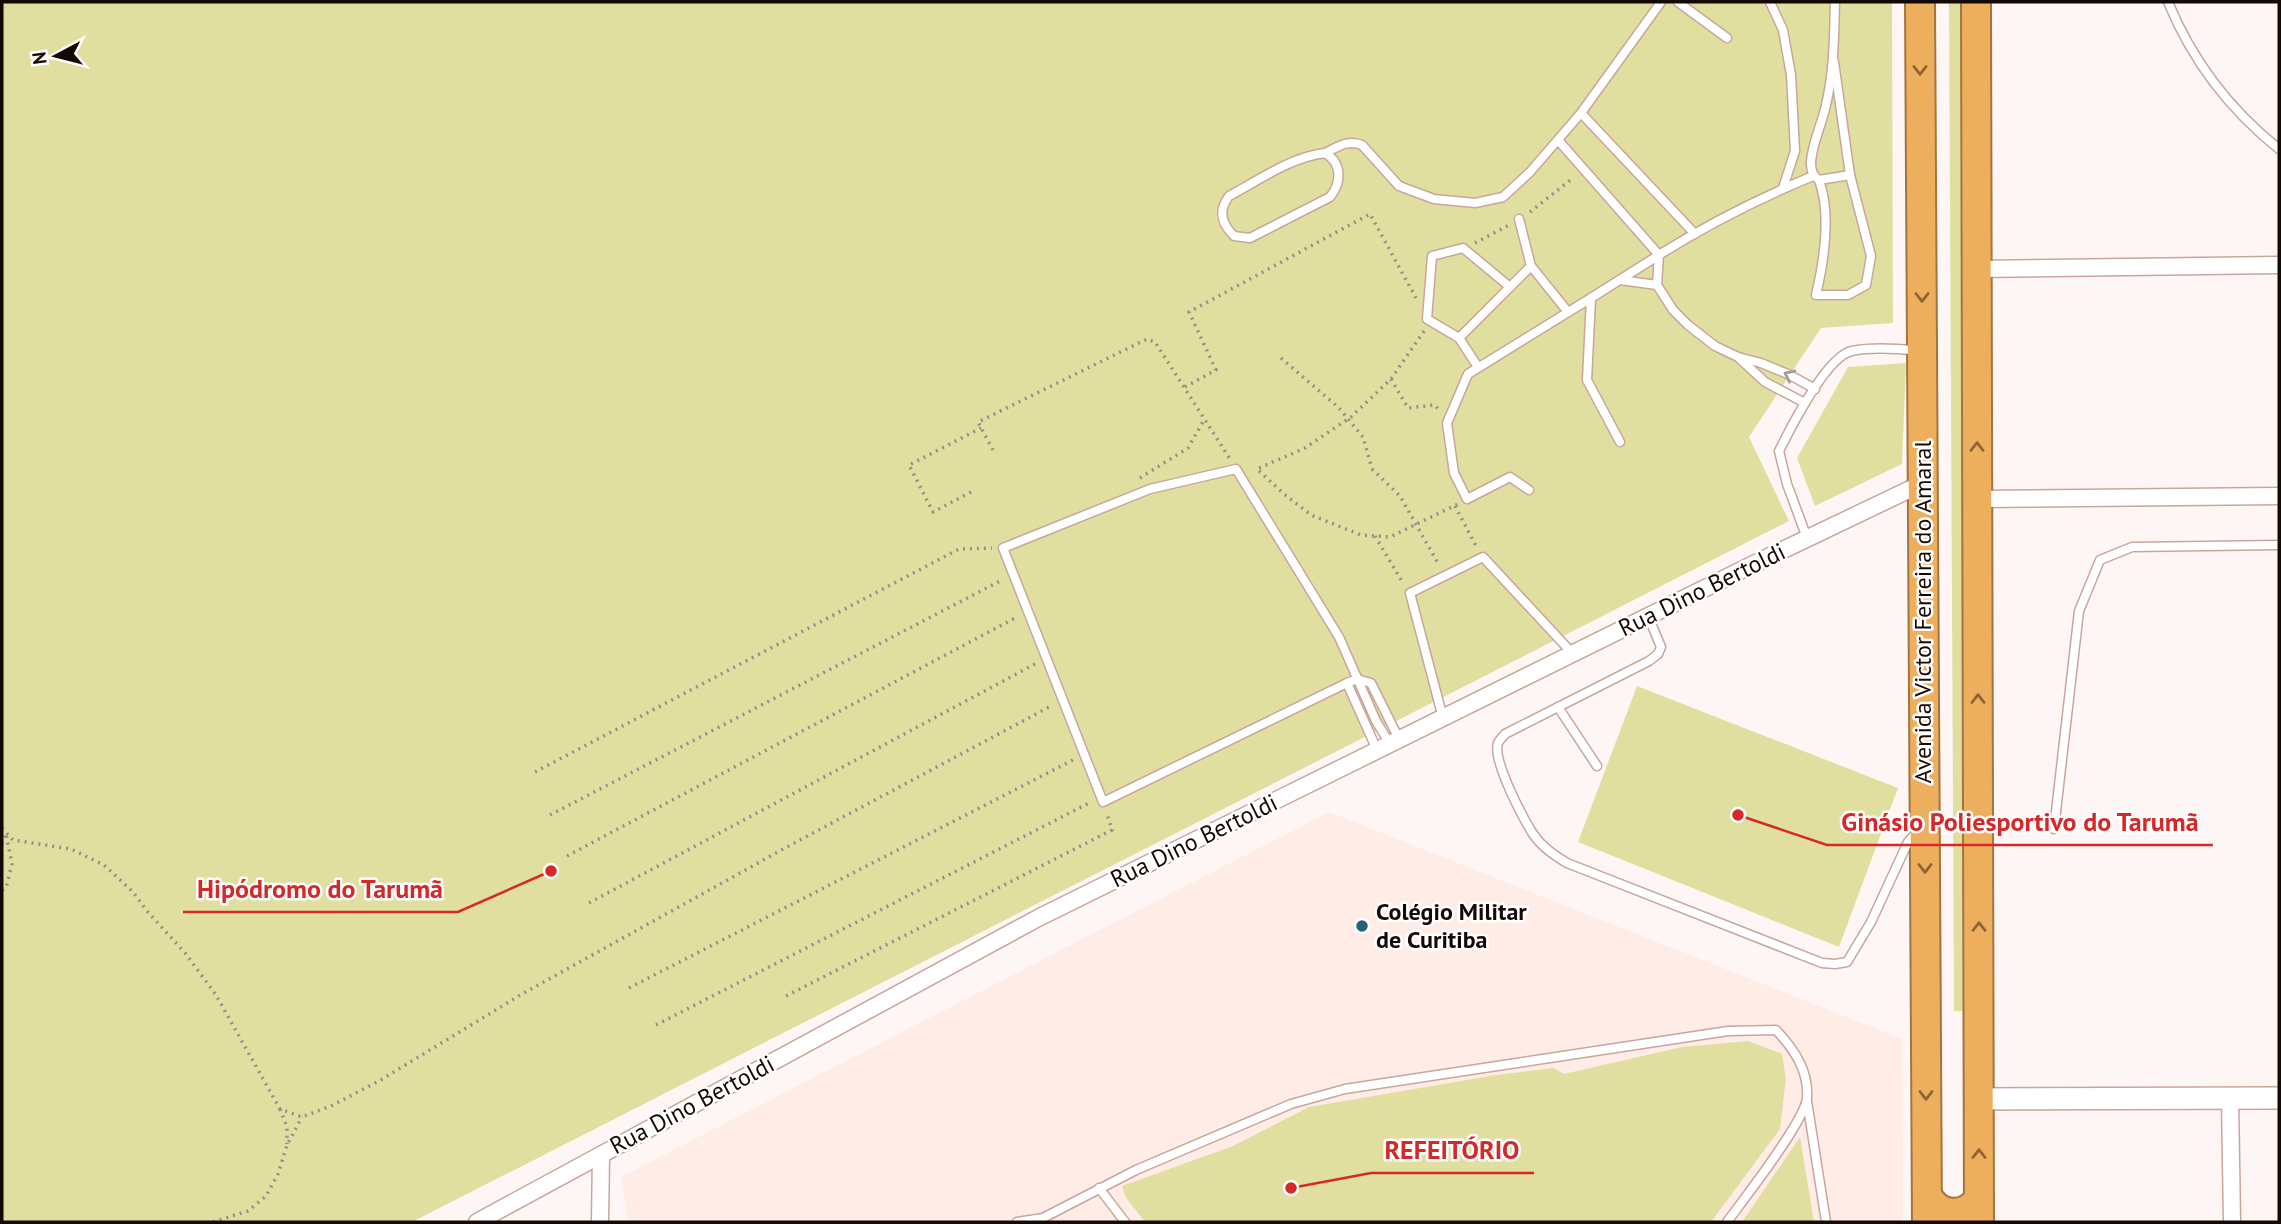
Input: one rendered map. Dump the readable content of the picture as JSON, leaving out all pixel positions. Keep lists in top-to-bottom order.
{
  "streets": {
    "highway": ["Avenida Victor Ferreira do Amaral"],
    "street": ["Rua Dino Bertoldi"]
  },
  "crossings": [
    ["Rua Dino Bertoldi", "Avenida Victor Ferreira do Amaral"]
  ],
  "places": [
    "Ginásio Poliesportivo do Tarumã",
    "Hipódromo do Tarumã",
    "Colégio Militar de Curitiba",
    "REFEITÓRIO"
  ],
  "north": "left"
}
